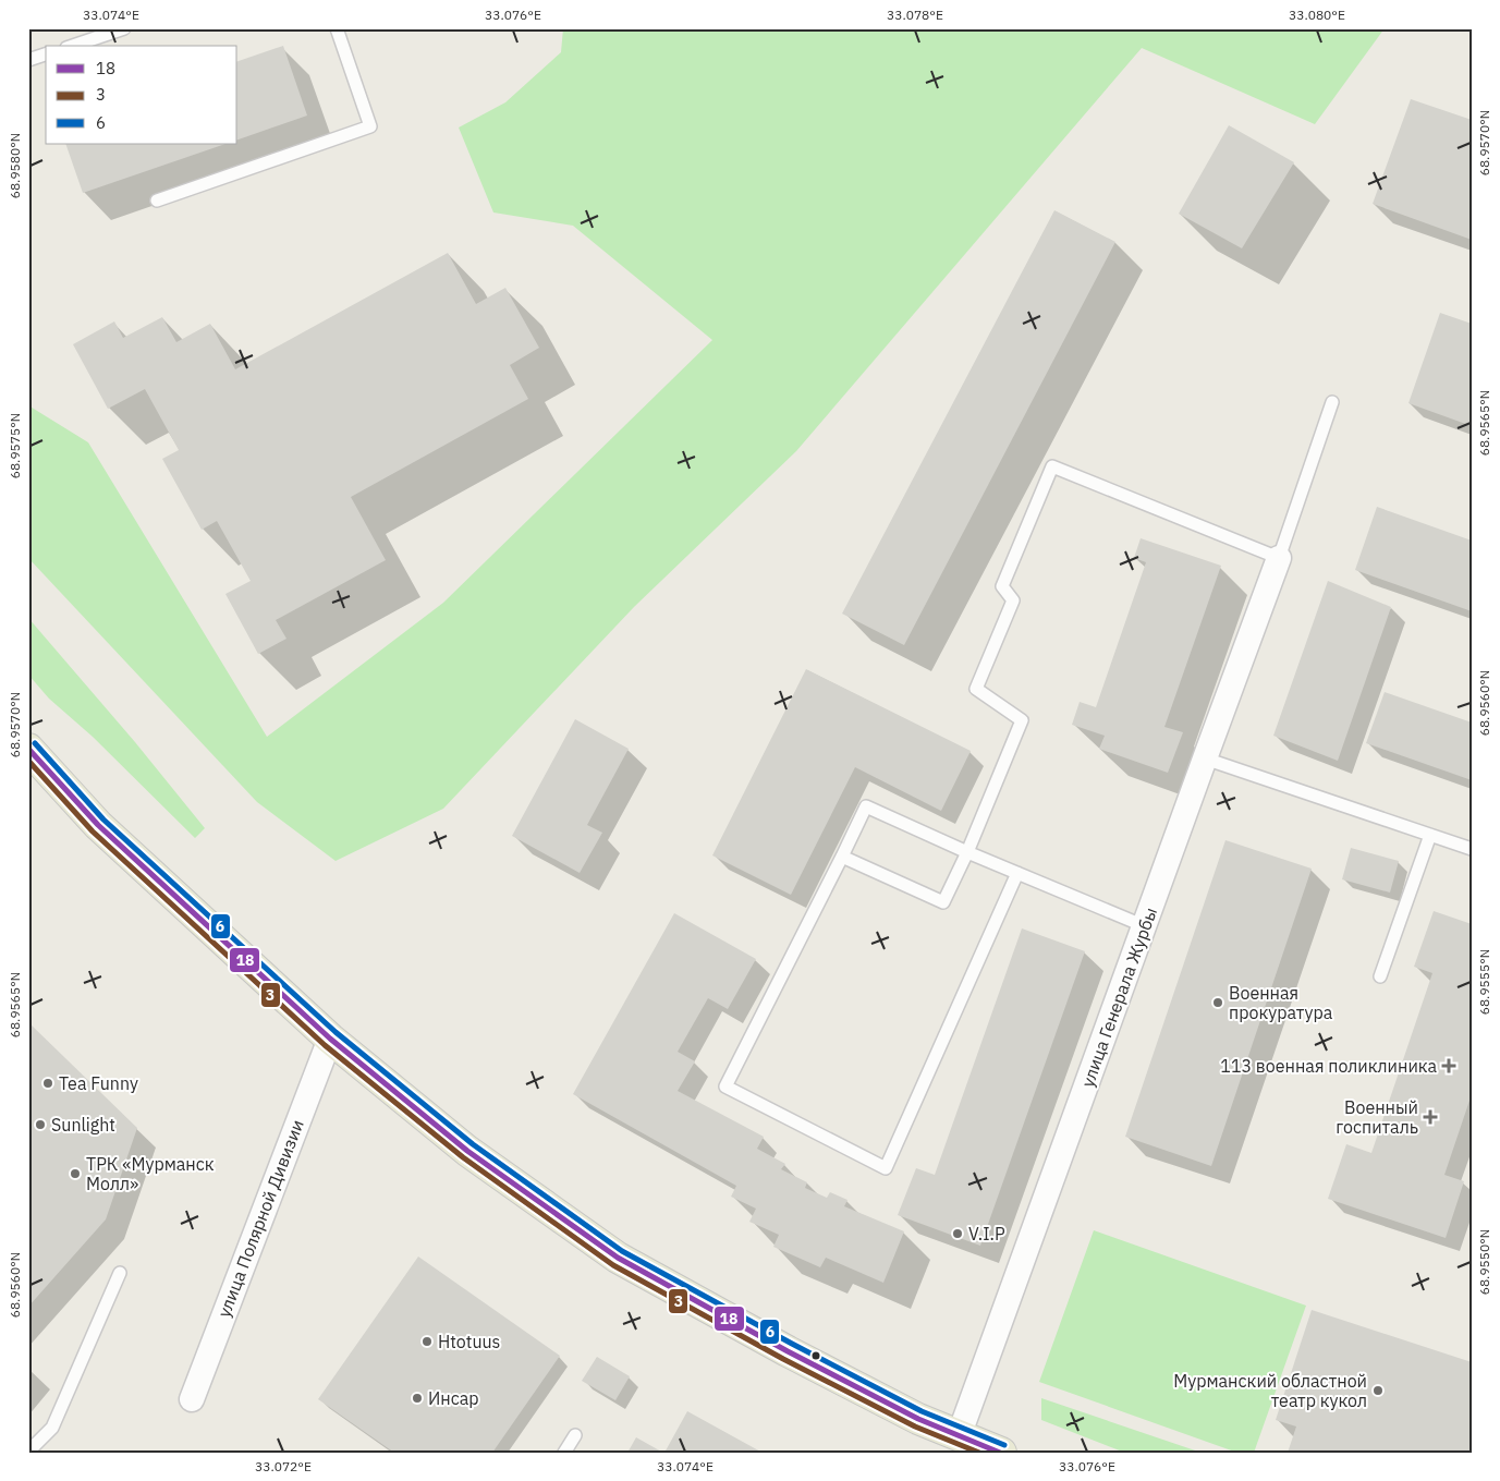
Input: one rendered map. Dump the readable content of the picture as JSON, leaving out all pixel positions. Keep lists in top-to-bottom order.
{
  "streets": {
    "street": ["улица Генерала Журбы", "улица Полярной Дивизии"]
  },
  "places": {
    "other": [
      "Военная прокуратура",
      "Tea Funny",
      "Sunlight",
      "ТРК «Мурманск Молл»",
      "V.I.P",
      "Htotuus",
      "Мурманский областной театр кукол",
      "Инсар"
    ],
    "health": ["113 военная поликлиника", "Военный госпиталь"]
  },
  "lines": ["transit line 6", "transit line 18", "transit line 3"],
  "legend": ["18", "3", "6"],
  "coordinates": [
    "33.074°E",
    "33.076°E",
    "33.078°E",
    "33.080°E",
    "68.9570°N",
    "68.9580°N",
    "68.9565°N",
    "68.9575°N",
    "68.9560°N",
    "68.9555°N",
    "68.9550°N",
    "33.072°E"
  ]
}
